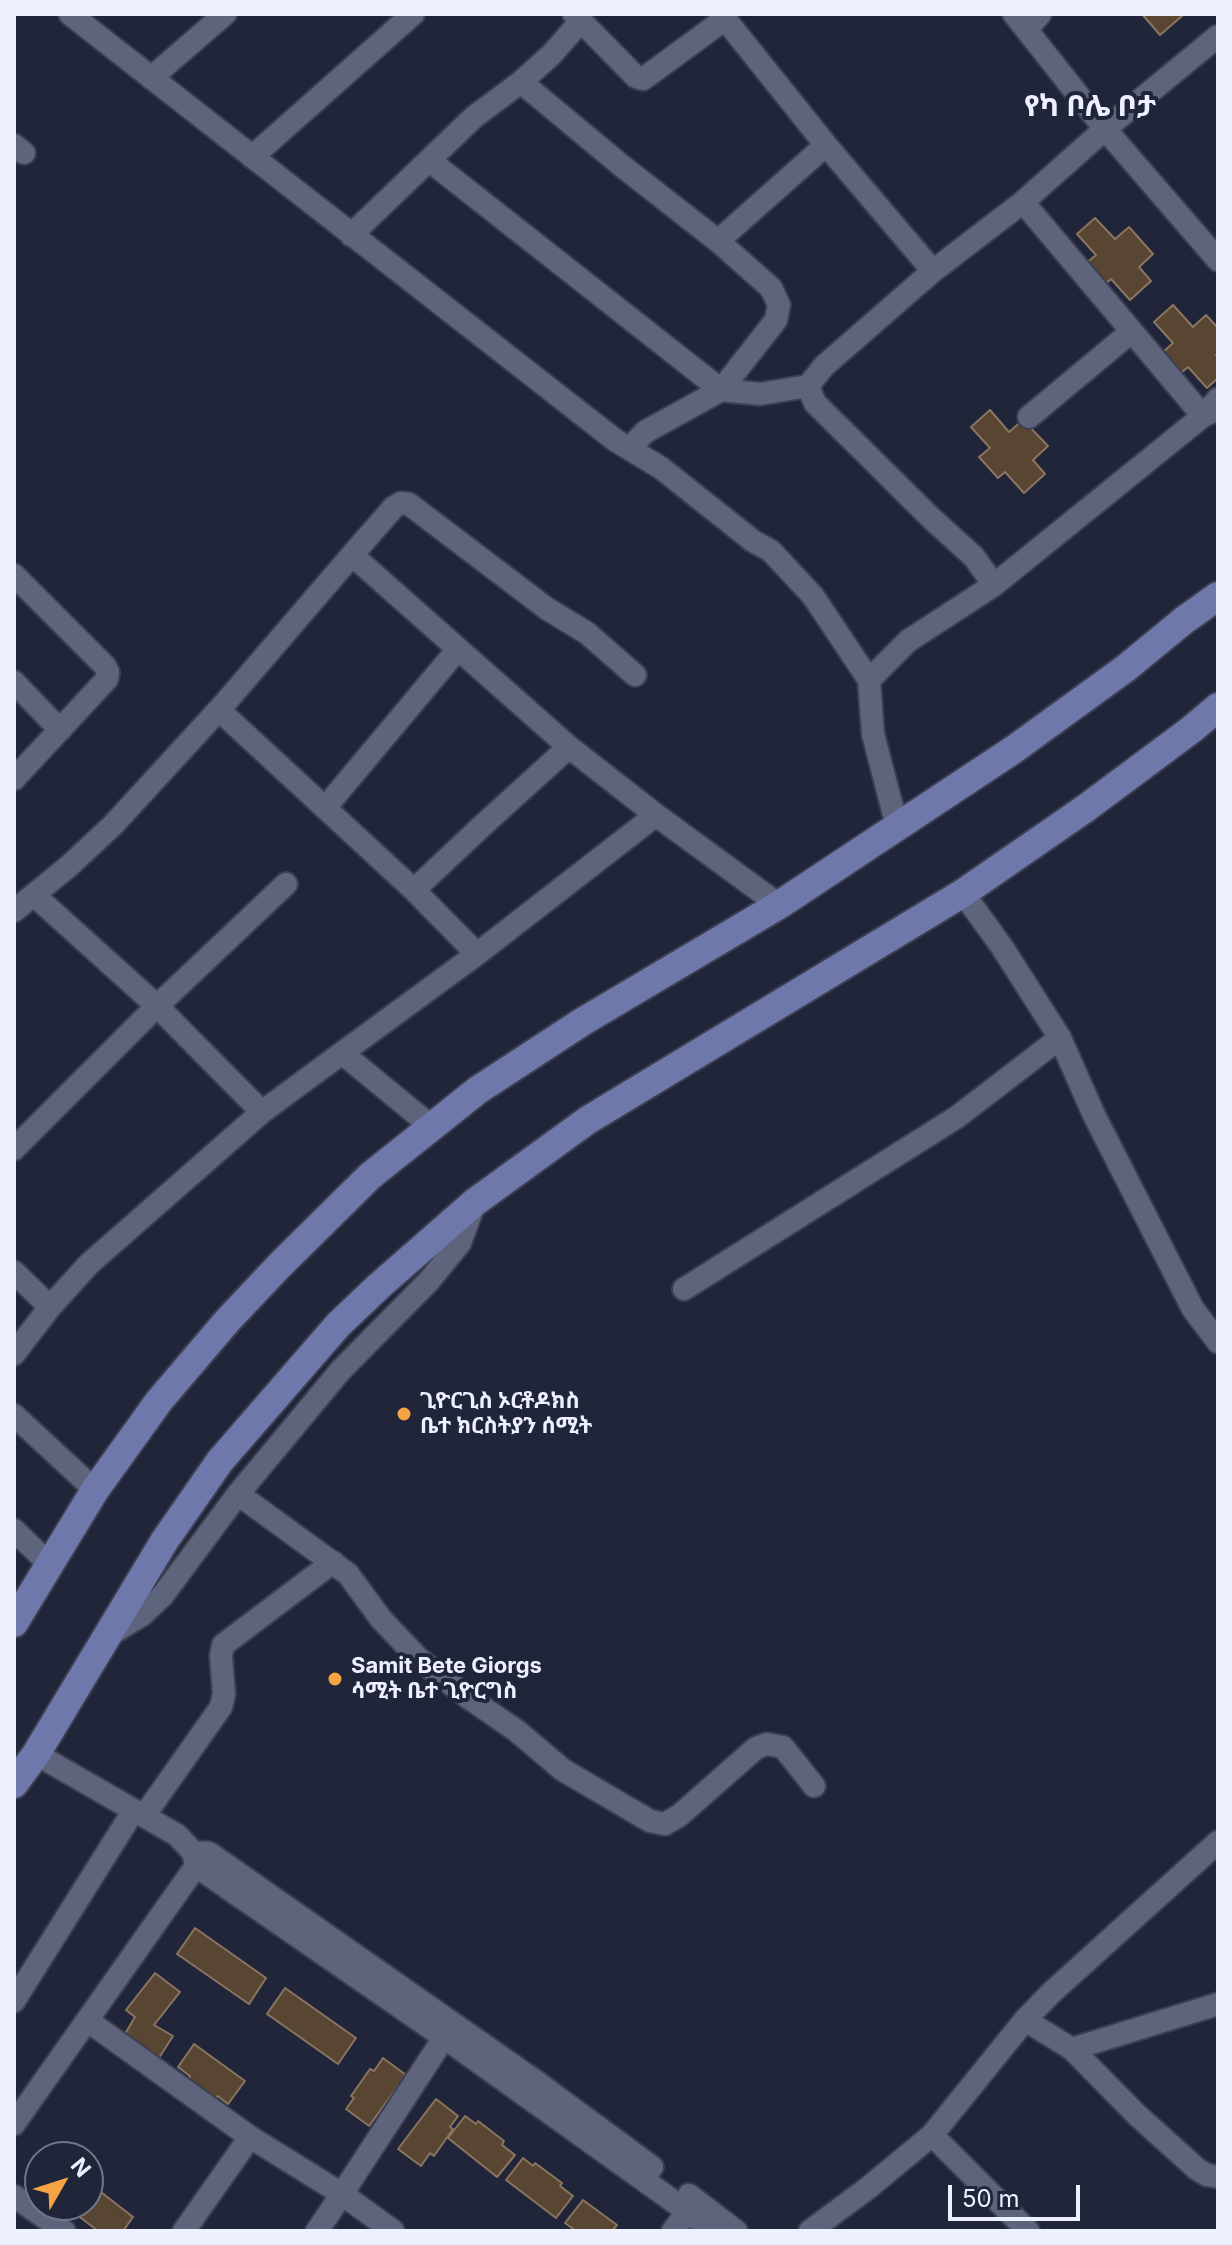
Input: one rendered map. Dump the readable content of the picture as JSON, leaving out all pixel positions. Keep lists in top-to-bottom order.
{
  "districts": ["የካ ቦሌ ቦታ"],
  "places": ["ጊዮርጊስ ኦርቶዶክስ ቤተ ክርስትያን ሰሚት", "Samit Bete Giorgs ሳሚት ቤተ ጊዮርግስ"],
  "scale_bar": "50 m",
  "north": "top right"
}
